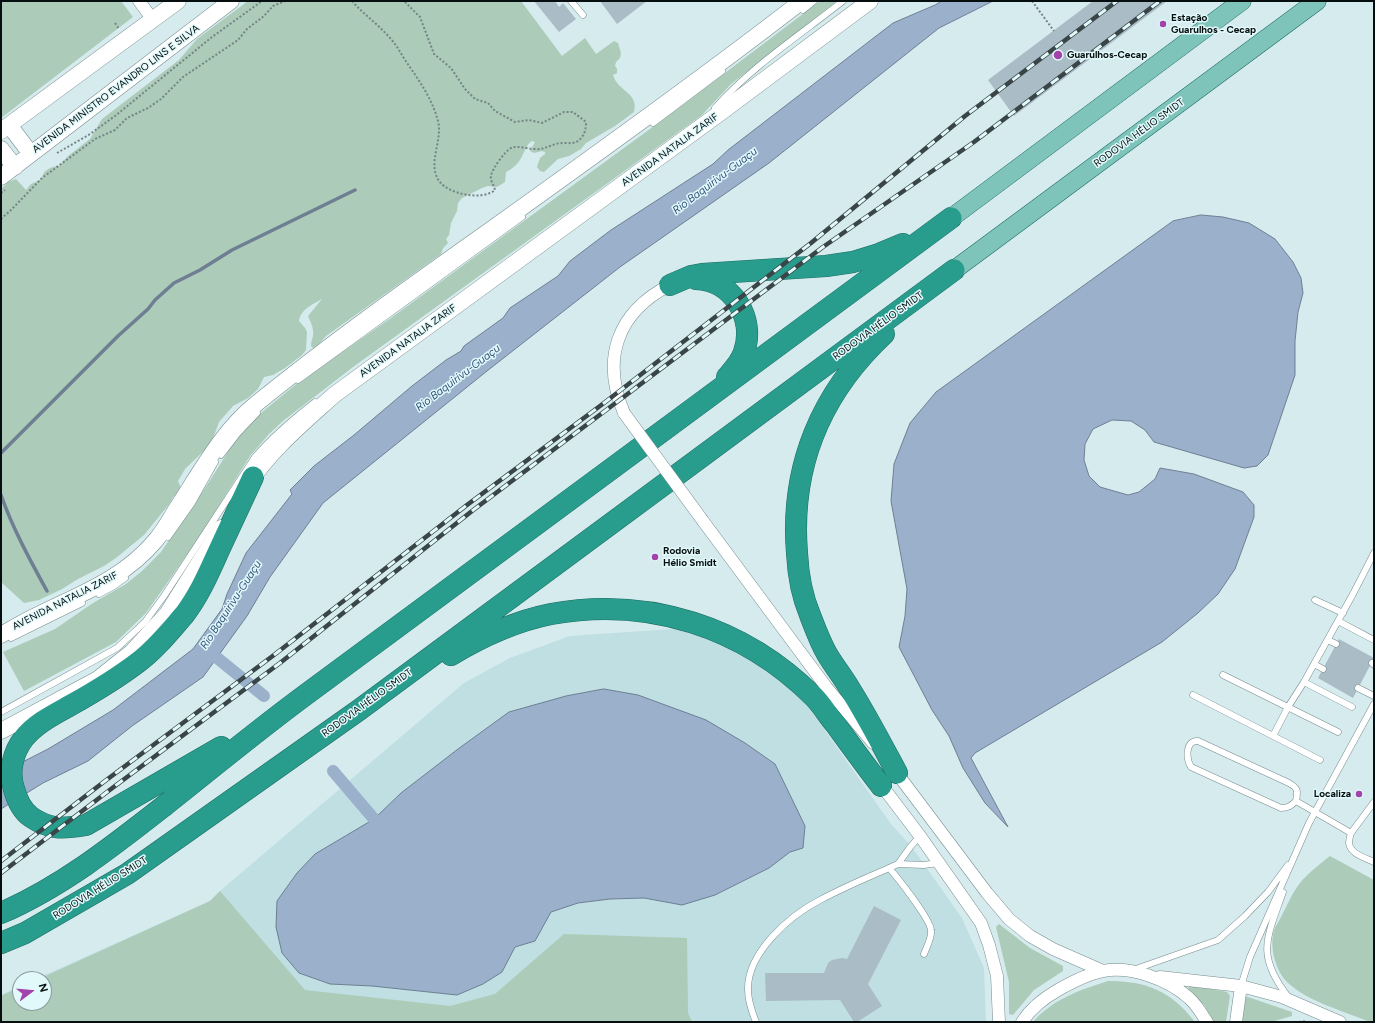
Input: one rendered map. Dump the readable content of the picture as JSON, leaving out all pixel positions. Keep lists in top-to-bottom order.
{
  "streets": {
    "highway": ["RODOVIA HÉLIO SMIDT"],
    "main road": ["AVENIDA MINISTRO EVANDRO LINS E SILVA", "AVENIDA NATALIA ZARIF"]
  },
  "water": ["Rio Baquirivu-Guaçu"],
  "places": [
    "Estação Guarulhos - Cecap",
    "Guarulhos-Cecap",
    "Rodovia Hélio Smidt",
    "Localiza"
  ],
  "north": "right"
}
